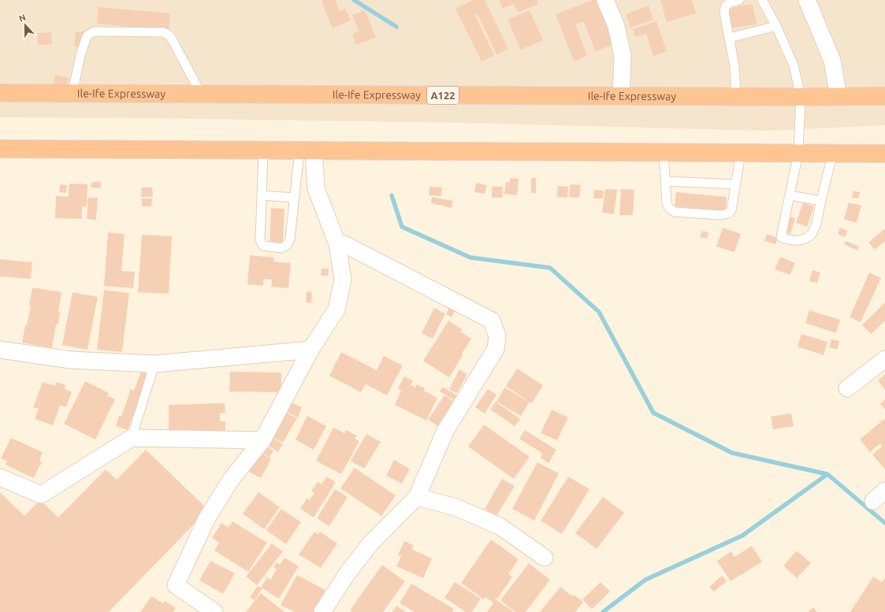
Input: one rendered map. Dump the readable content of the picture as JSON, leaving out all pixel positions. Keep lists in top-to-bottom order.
{
  "streets": {
    "highway": ["Ile-Ife Expressway", "A122"]
  },
  "north": "top"
}
